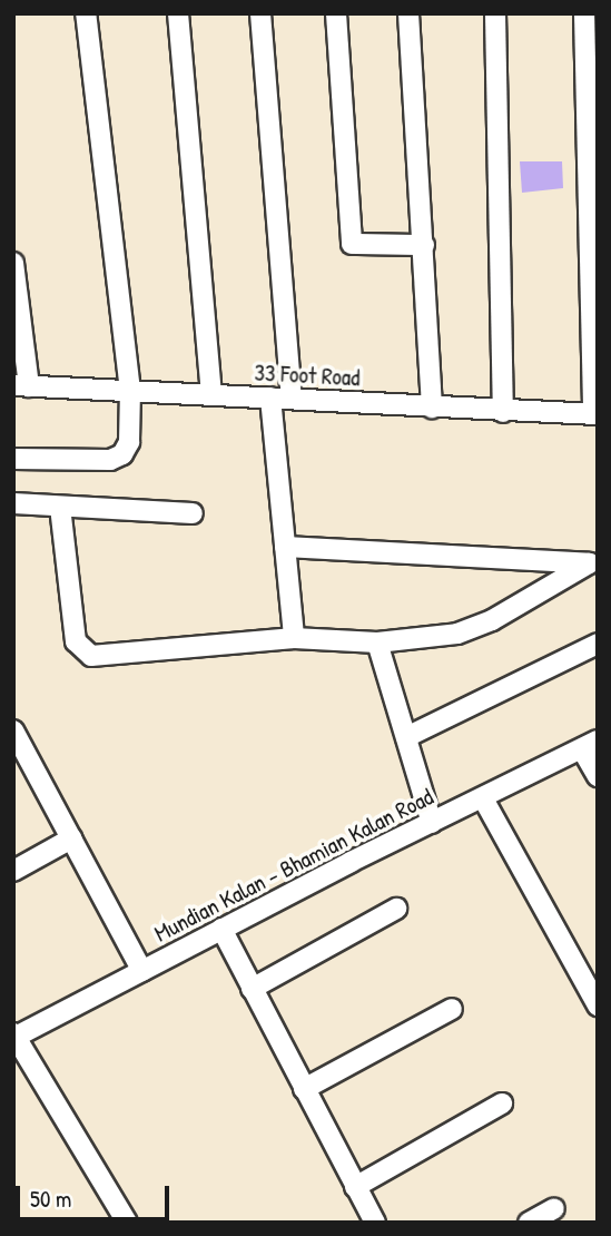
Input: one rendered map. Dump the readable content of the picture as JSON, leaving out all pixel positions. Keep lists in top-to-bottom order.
{
  "streets": {
    "street": ["33 Foot Road", "Mundian Kalan - Bhamian Kalan Road"]
  },
  "scale_bar": "50 m"
}
